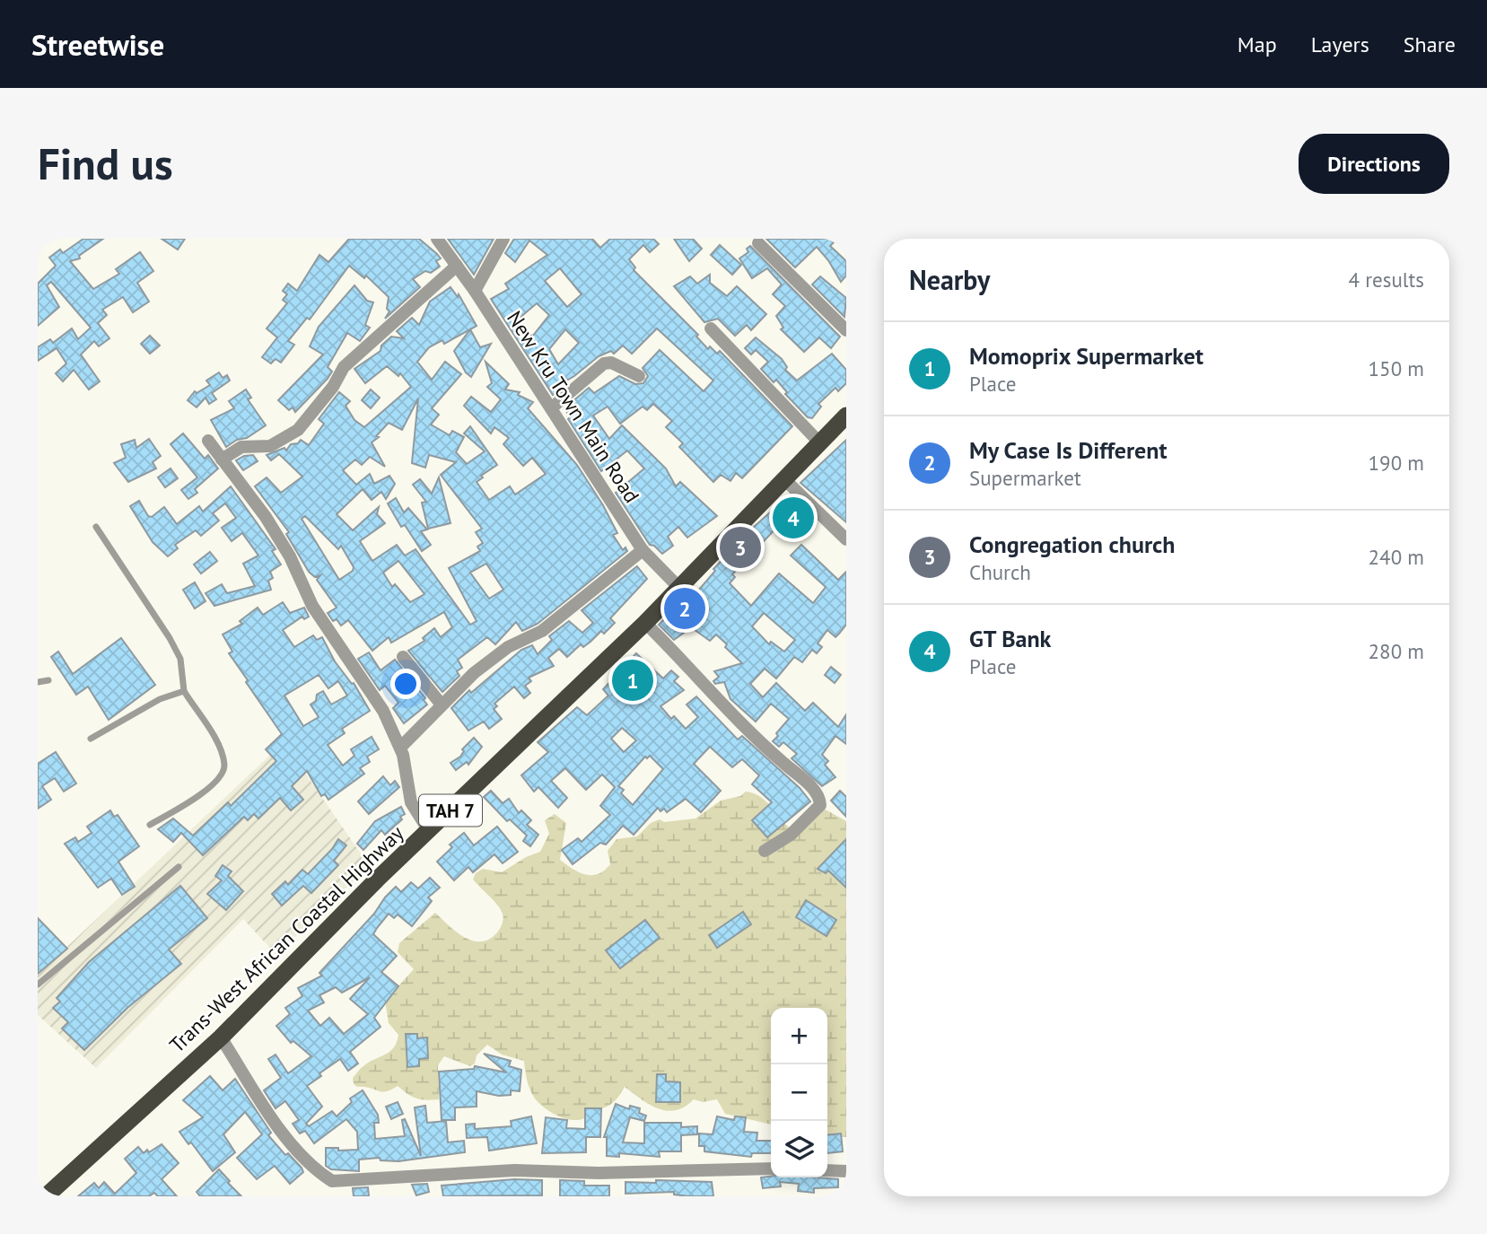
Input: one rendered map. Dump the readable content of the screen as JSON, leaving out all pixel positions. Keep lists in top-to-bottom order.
{
  "streets": {
    "highway": ["TAH 7", "Trans-West African Coastal Highway"],
    "street": ["New Kru Town Main Road"]
  },
  "crossings": [
    ["New Kru Town Main Road", "Trans-West African Coastal Highway"]
  ],
  "page": {
    "header": "Streetwise",
    "nav": ["Map", "Layers", "Share"],
    "buttons": "Directions",
    "title": "Find us",
    "heading": ["Nearby", "4 results"],
    "list": [
      {
        "mark": "1",
        "name": "Momoprix Supermarket",
        "note": "Place",
        "value": "150 m"
      },
      {
        "mark": "2",
        "name": "My Case Is Different",
        "note": "Supermarket",
        "value": "190 m"
      },
      {
        "mark": "3",
        "name": "Congregation church",
        "note": "Church",
        "value": "240 m"
      },
      {
        "mark": "4",
        "name": "GT Bank",
        "note": "Place",
        "value": "280 m"
      }
    ],
    "pins": [
      "4",
      "3",
      "2",
      "1"
    ],
    "map_buttons": ["+", "−"]
  }
}
